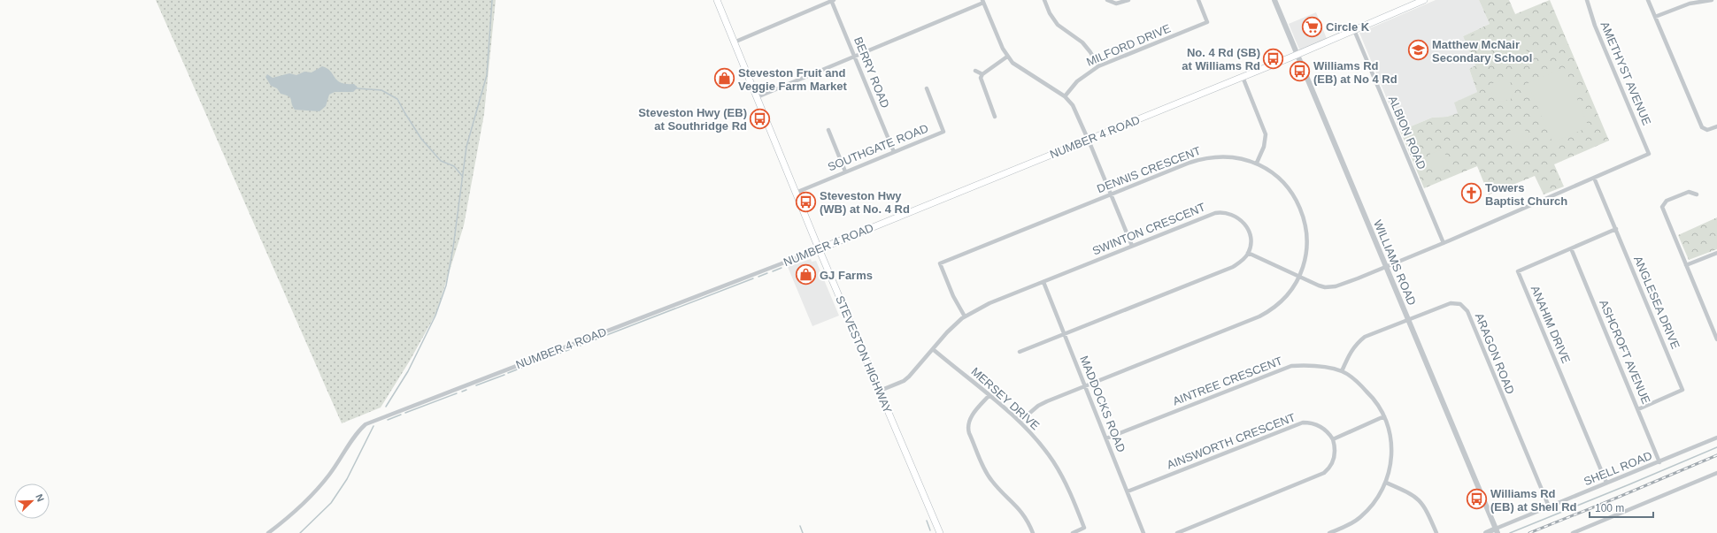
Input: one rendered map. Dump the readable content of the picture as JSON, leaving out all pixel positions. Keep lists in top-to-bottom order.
{
  "streets": {
    "main road": ["NUMBER 4 ROAD", "STEVESTON HIGHWAY"],
    "street": [
      "MILFORD DRIVE",
      "BERRY ROAD",
      "AMETHYST AVENUE",
      "ALBION ROAD",
      "SOUTHGATE ROAD",
      "DENNIS CRESCENT",
      "SWINTON CRESCENT",
      "WILLIAMS ROAD",
      "ANGLESEA DRIVE",
      "ANAHIM DRIVE",
      "ASHCROFT AVENUE",
      "ARAGON ROAD",
      "AINTREE CRESCENT",
      "MERSEY DRIVE",
      "MADDOCKS ROAD",
      "AINSWORTH CRESCENT",
      "SHELL ROAD"
    ]
  },
  "crossings": [
    ["BERRY ROAD", "SOUTHGATE ROAD"],
    ["AMETHYST AVENUE", "ANGLESEA DRIVE"],
    ["ALBION ROAD", "NUMBER 4 ROAD"],
    ["NUMBER 4 ROAD", "WILLIAMS ROAD"],
    ["NUMBER 4 ROAD", "STEVESTON HIGHWAY"],
    ["SOUTHGATE ROAD", "STEVESTON HIGHWAY"],
    ["DENNIS CRESCENT", "SWINTON CRESCENT"],
    ["DENNIS CRESCENT", "MERSEY DRIVE"],
    ["DENNIS CRESCENT", "MADDOCKS ROAD"],
    ["SWINTON CRESCENT", "STEVESTON HIGHWAY"],
    ["SWINTON CRESCENT", "MERSEY DRIVE"],
    ["SWINTON CRESCENT", "MADDOCKS ROAD"],
    ["WILLIAMS ROAD", "ARAGON ROAD"],
    ["WILLIAMS ROAD", "SHELL ROAD"],
    ["ANGLESEA DRIVE", "ANAHIM DRIVE"],
    ["ANGLESEA DRIVE", "ASHCROFT AVENUE"],
    ["ANAHIM DRIVE", "ASHCROFT AVENUE"],
    ["ANAHIM DRIVE", "SHELL ROAD"],
    ["ASHCROFT AVENUE", "SHELL ROAD"],
    ["ARAGON ROAD", "AINTREE CRESCENT"],
    ["ARAGON ROAD", "SHELL ROAD"],
    ["AINTREE CRESCENT", "MADDOCKS ROAD"],
    ["MADDOCKS ROAD", "AINSWORTH CRESCENT"]
  ],
  "places": {
    "supermarket": ["Circle K"],
    "school or university": ["Matthew McNair Secondary School"],
    "bus stop": [
      "No. 4 Rd (SB) at Williams Rd",
      "Williams Rd (EB) at No 4 Rd",
      "Steveston Hwy (EB) at Southridge Rd",
      "Steveston Hwy (WB) at No. 4 Rd",
      "Williams Rd (EB) at Shell Rd"
    ],
    "shop": ["Steveston Fruit and Veggie Farm Market", "GJ Farms"],
    "church": ["Towers Baptist Church"]
  },
  "scale_bar": "100 m",
  "north": "top right"
}
